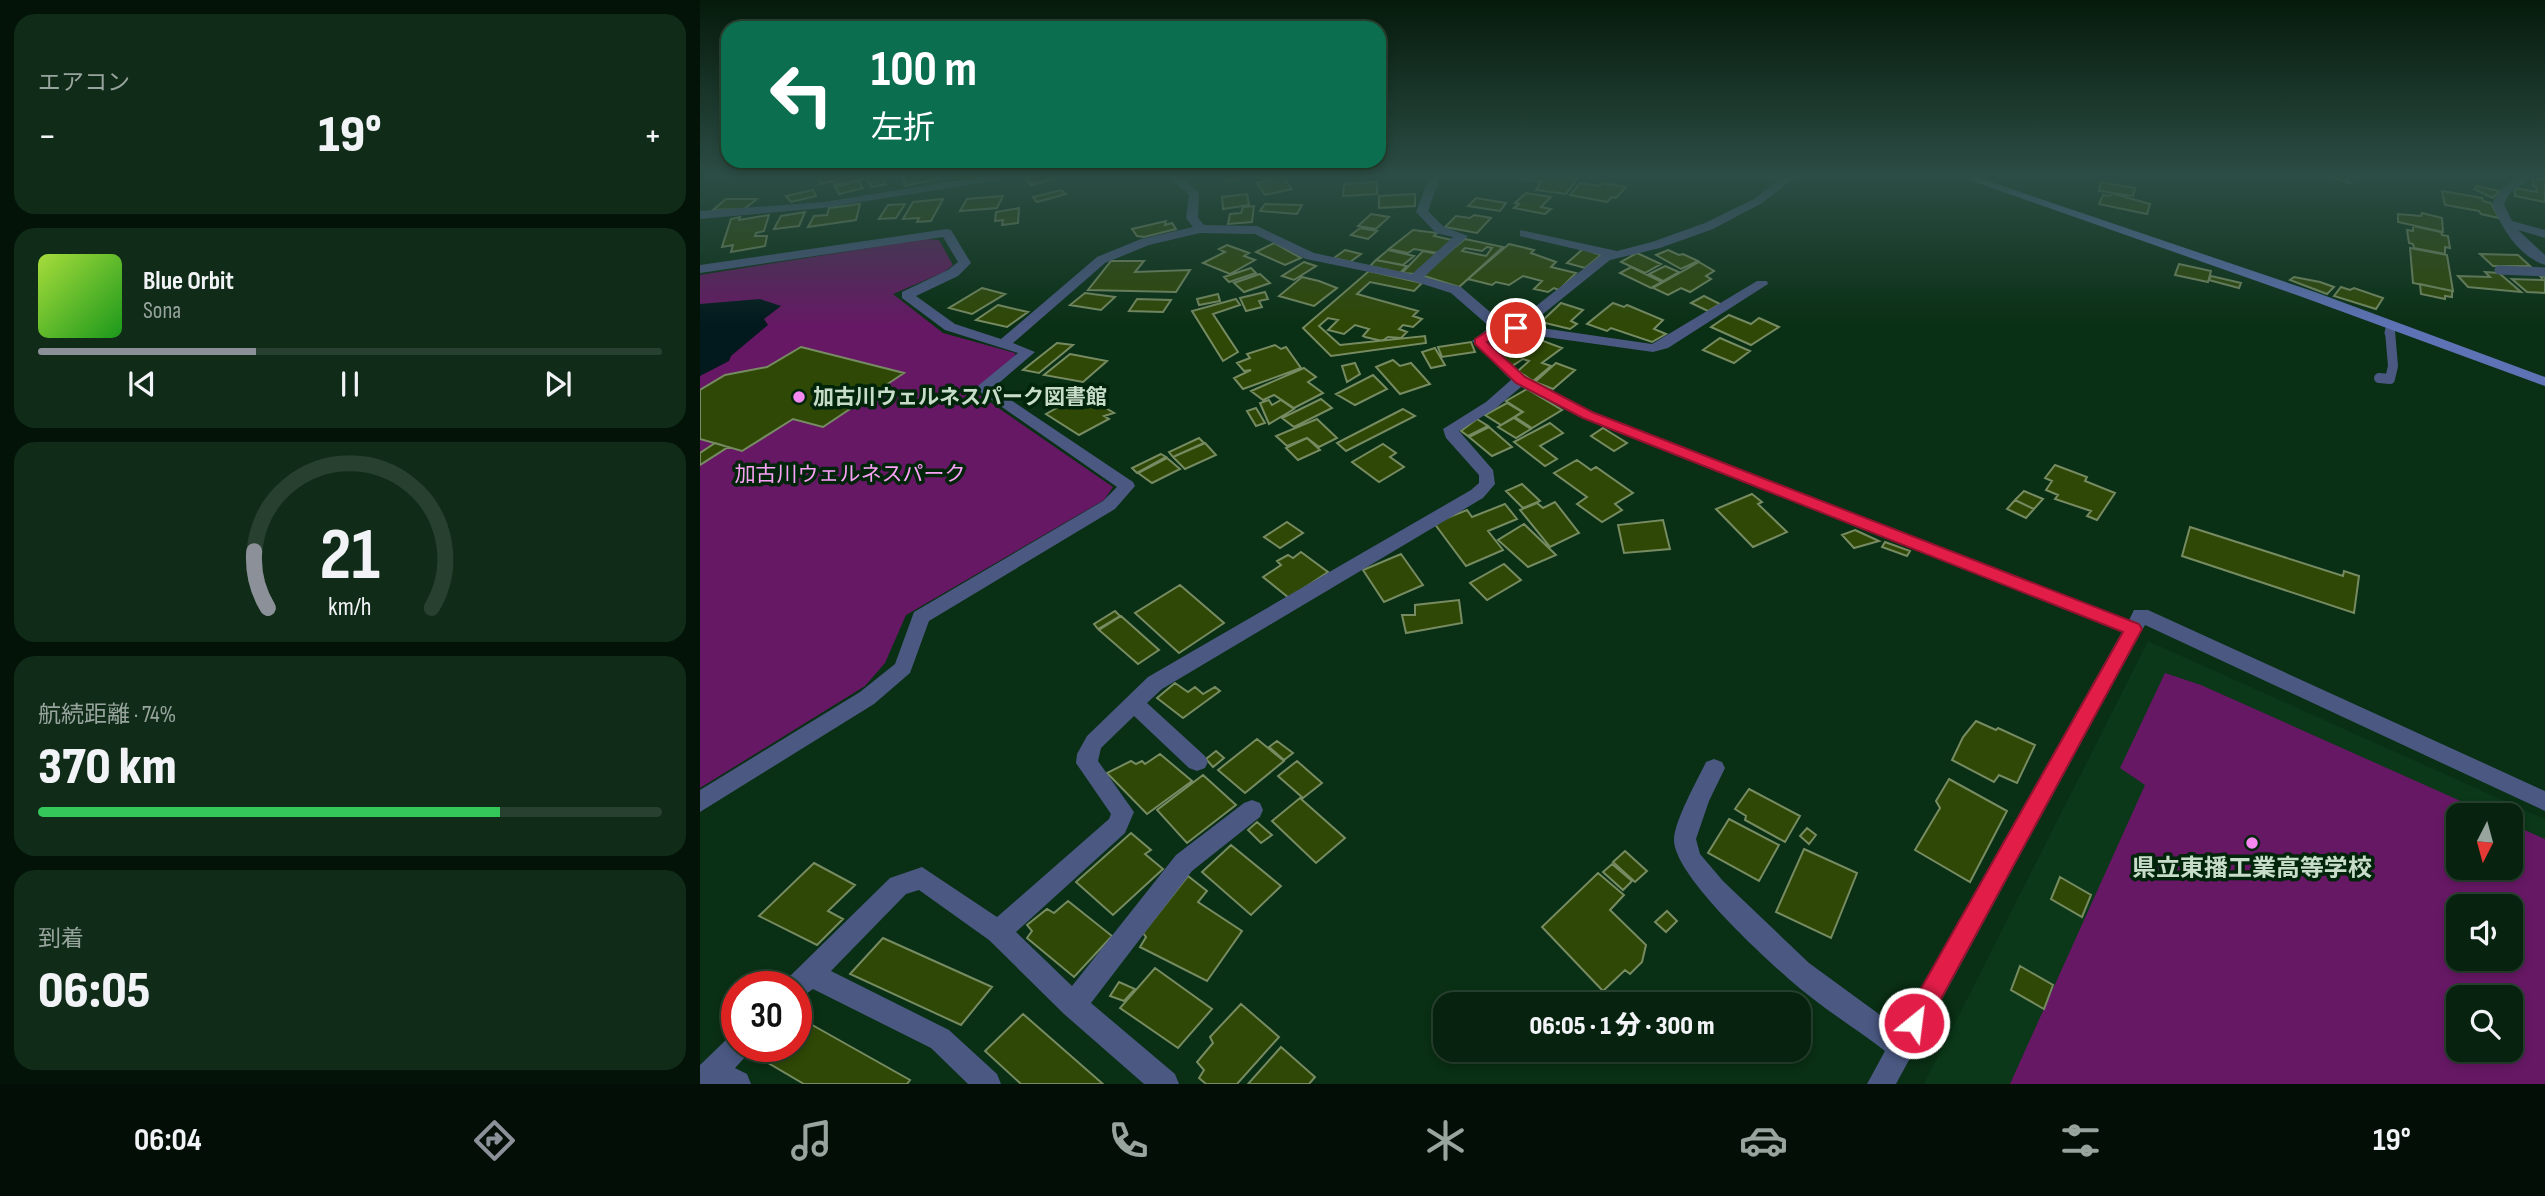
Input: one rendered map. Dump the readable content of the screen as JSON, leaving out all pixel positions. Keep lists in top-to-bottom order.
{
  "parks": ["加古川ウェルネスパーク"],
  "places": ["加古川ウェルネスパーク図書館", "県立東播工業高等学校"],
  "north": "bottom",
  "page": {
    "tile": [
      "エアコン",
      ["航続距離 · 74%", "370 km"],
      ["到着", "06:05"]
    ],
    "turn": ["100 m", "左折"],
    "heat": ["−", "19°", "+"],
    "song": ["Blue Orbit", "Sona"],
    "limit": "30",
    "trip": "06:05 · 1 分 · 300 m",
    "tabs": ["06:04", "19°"],
    "gauge": ["21", "km/h"]
  }
}
